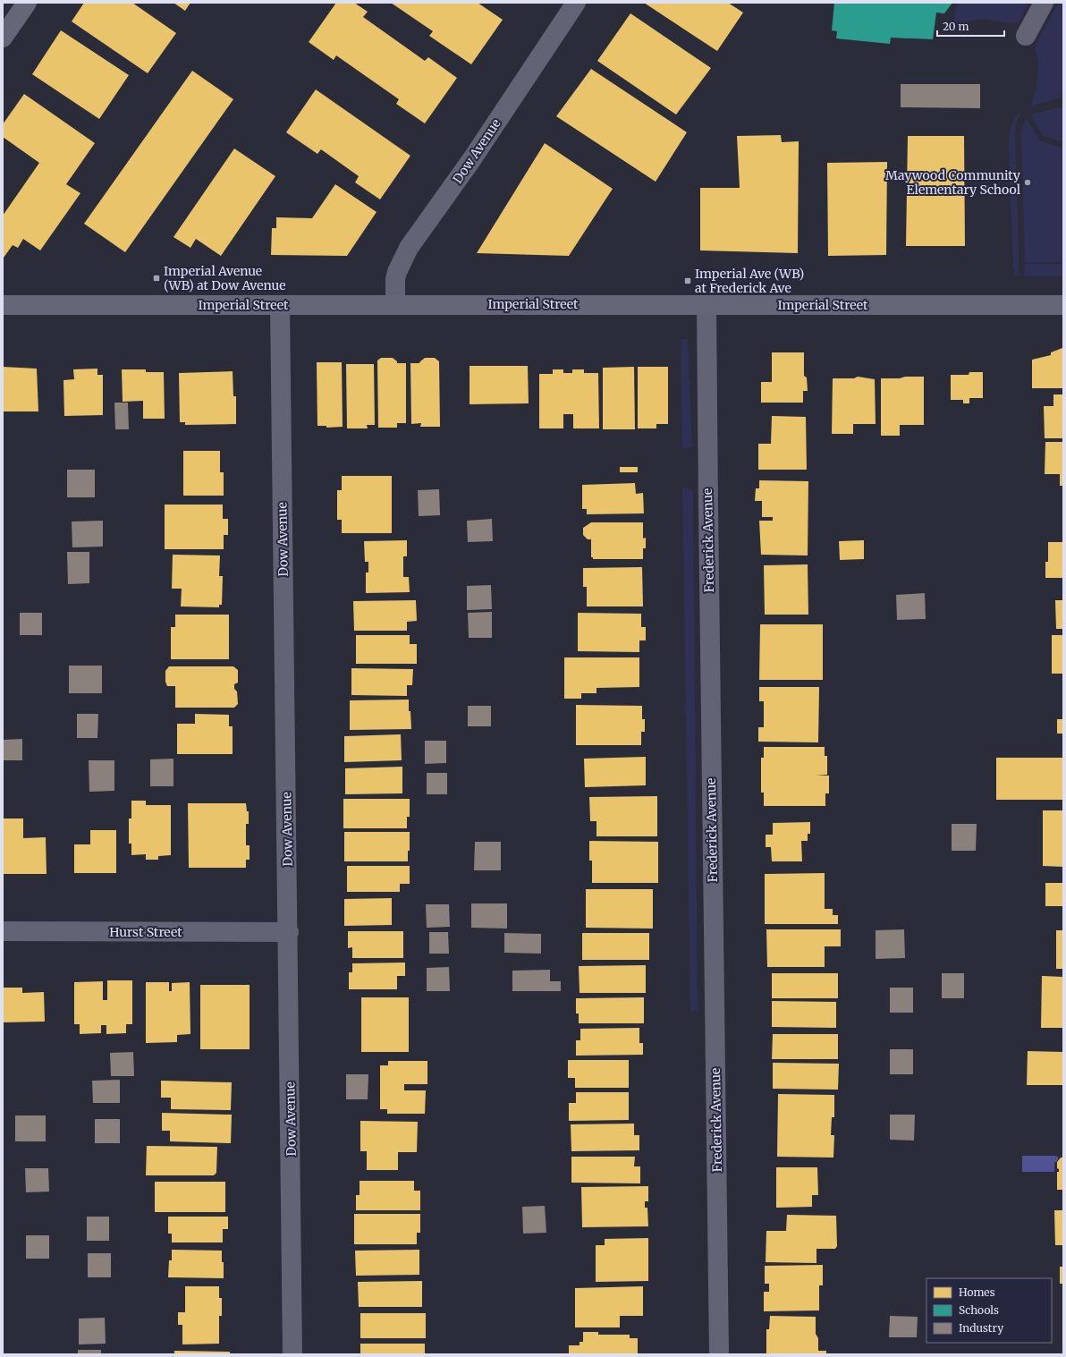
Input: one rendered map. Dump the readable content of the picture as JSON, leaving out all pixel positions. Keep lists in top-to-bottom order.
{
  "streets": {
    "main road": ["Imperial Street"],
    "street": ["Dow Avenue", "Frederick Avenue", "Hurst Street"]
  },
  "crossings": [
    ["Dow Avenue", "Imperial Street"],
    ["Dow Avenue", "Hurst Street"],
    ["Imperial Street", "Frederick Avenue"]
  ],
  "places": {
    "other": ["Maywood Community Elementary School"],
    "transit": ["Imperial Avenue (WB) at Dow Avenue", "Imperial Ave (WB) at Frederick Ave"]
  },
  "legend": ["Homes", "Schools", "Industry"],
  "scale_bar": "20 m"
}
